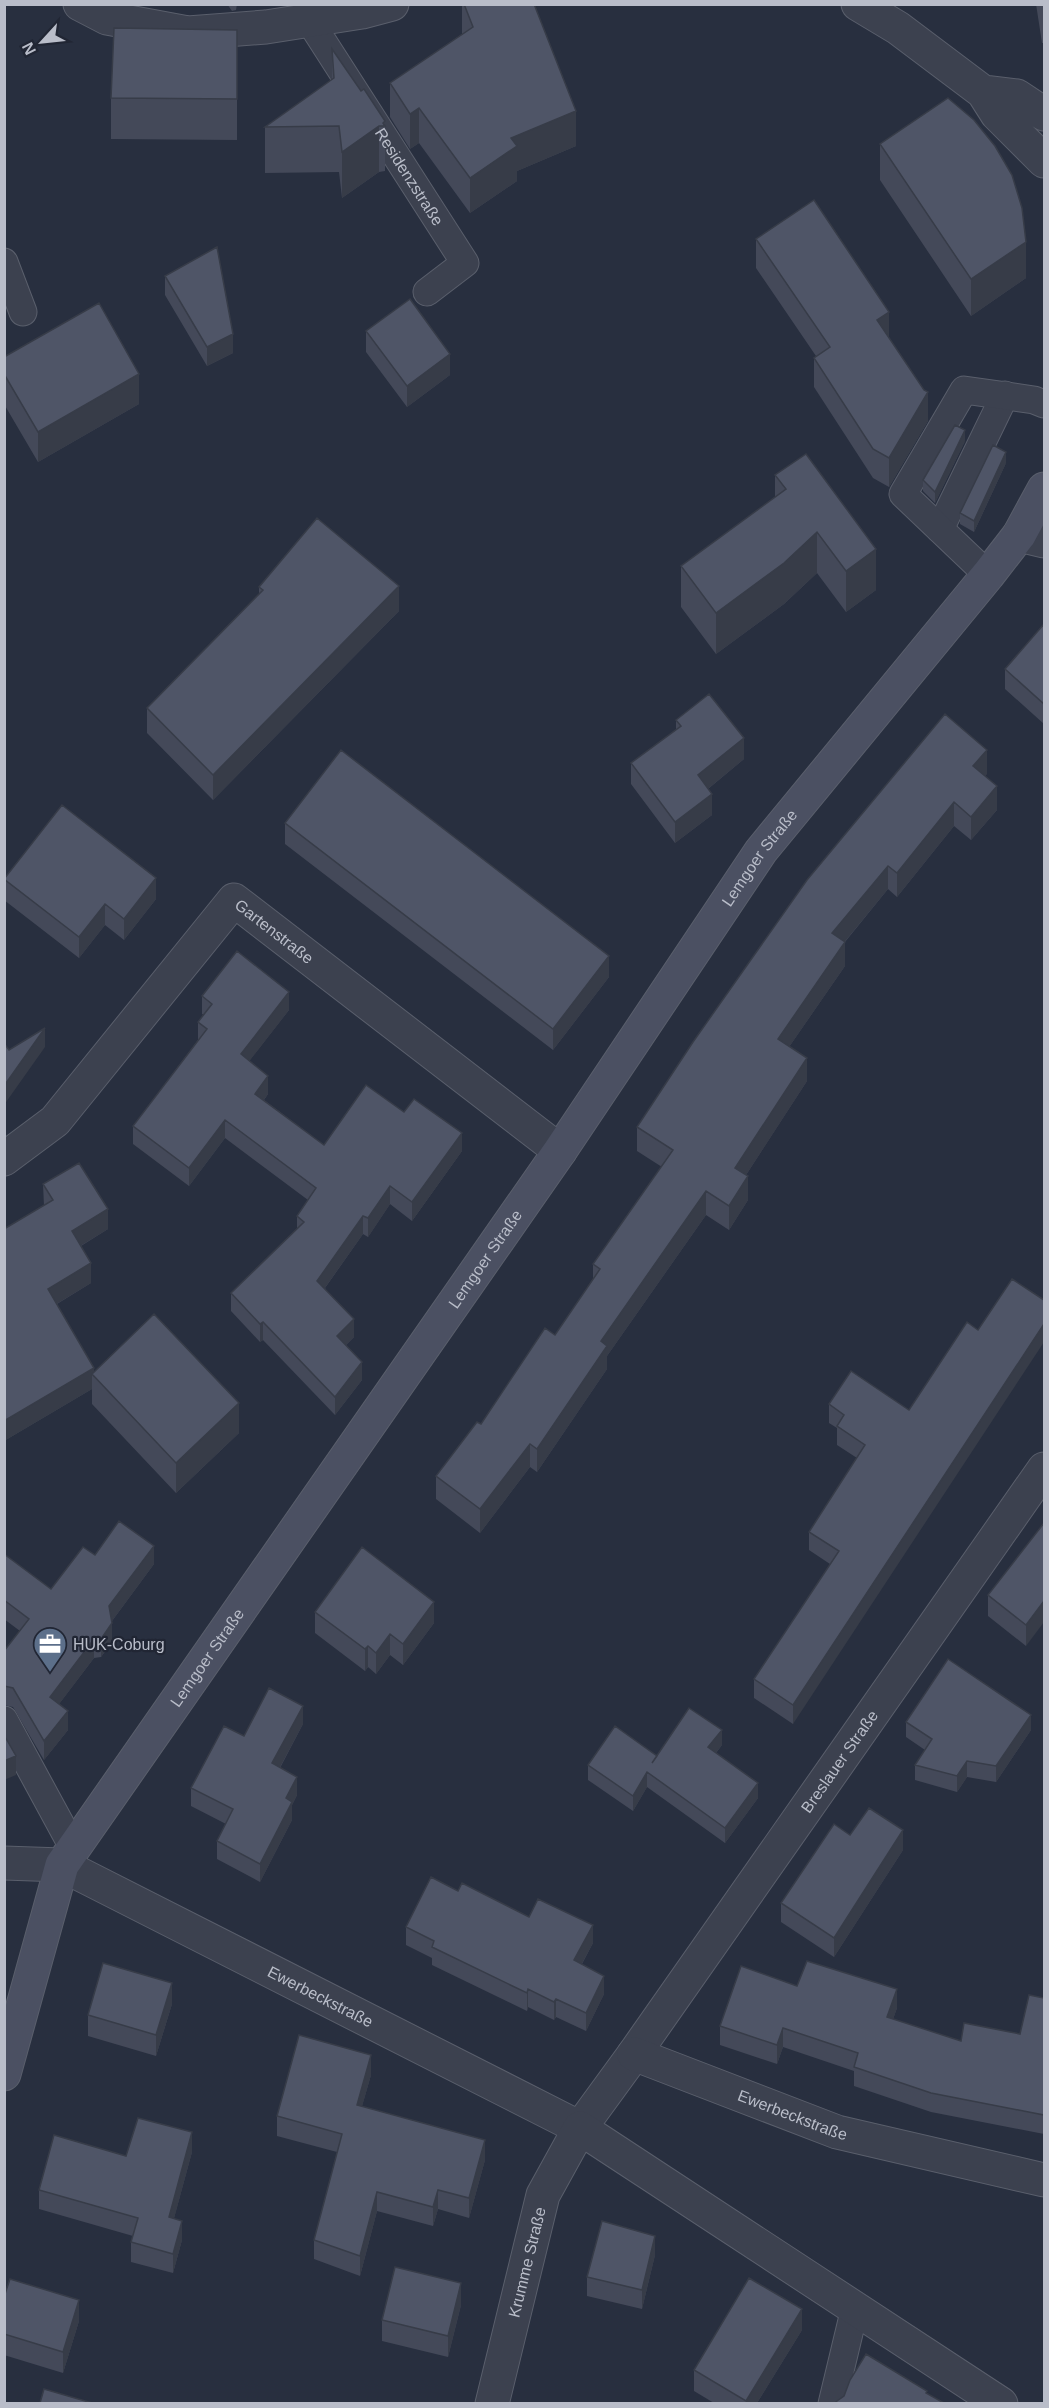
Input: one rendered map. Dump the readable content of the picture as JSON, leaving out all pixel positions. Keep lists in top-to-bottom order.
{
  "streets": {
    "main road": ["Lemgoer Straße"],
    "street": [
      "Gartenstraße",
      "Breslauer Straße",
      "Ewerbeckstraße",
      "Krumme Straße"
    ],
    "lane": ["Residenzstraße"]
  },
  "crossings": [
    ["Lemgoer Straße", "Gartenstraße"],
    ["Lemgoer Straße", "Ewerbeckstraße"],
    ["Breslauer Straße", "Ewerbeckstraße"],
    ["Ewerbeckstraße", "Krumme Straße"]
  ],
  "places": {
    "office": ["HUK-Coburg"]
  },
  "north": "bottom left"
}
